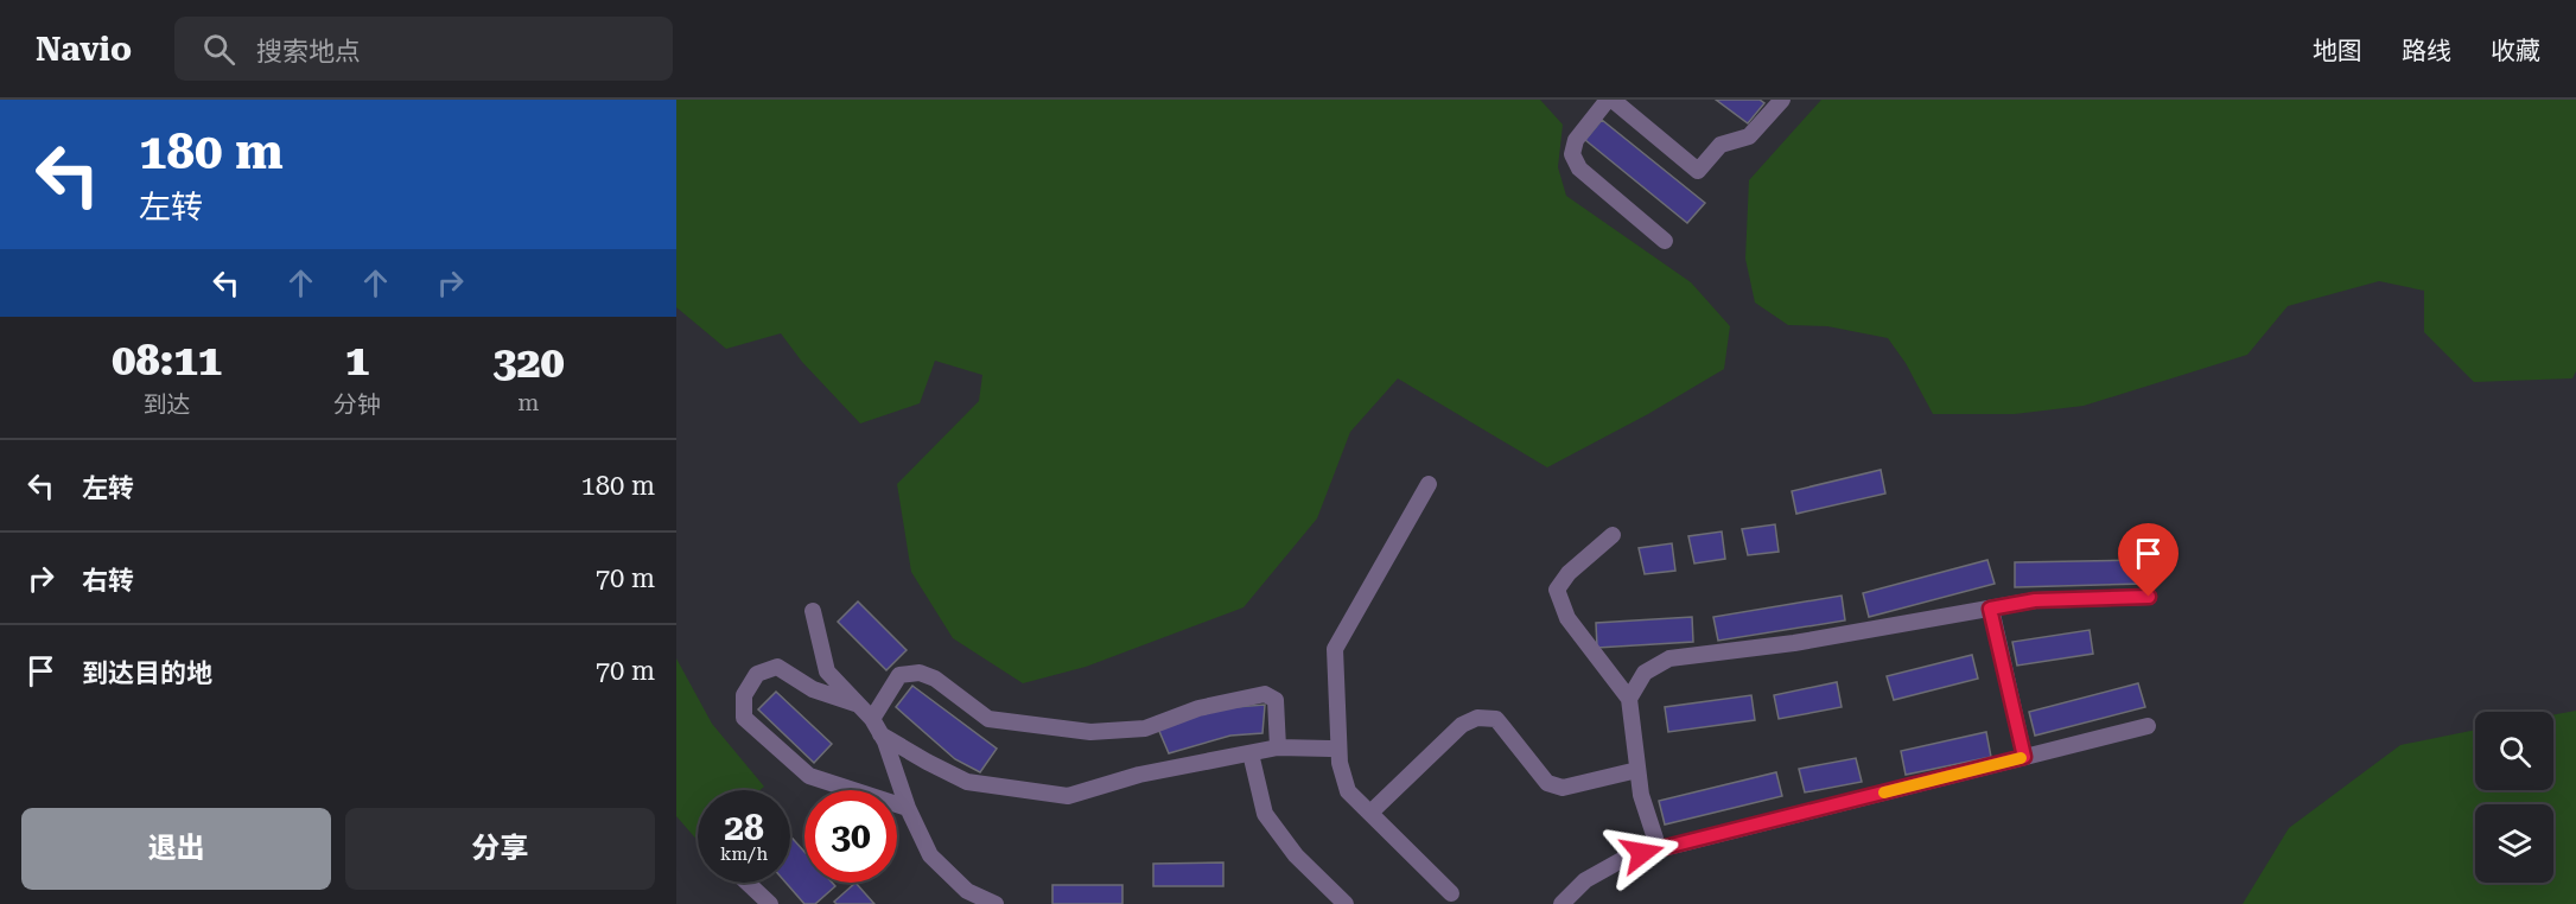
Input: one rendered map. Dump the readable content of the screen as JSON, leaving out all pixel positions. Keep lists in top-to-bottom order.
{
  "page": {
    "header": "Navio",
    "search": "搜索地点",
    "nav": ["地图", "路线", "收藏"],
    "turn": ["180 m", "左转"],
    "eta": [
      "08:11",
      "到达",
      "1",
      "分钟",
      "320",
      "m"
    ],
    "list": [
      {
        "name": "左转",
        "value": "180 m"
      },
      {
        "name": "右转",
        "value": "70 m"
      },
      {
        "name": "到达目的地",
        "value": "70 m"
      }
    ],
    "speed": "28 km/h",
    "limit": "30",
    "buttons": ["退出", "分享"]
  }
}
